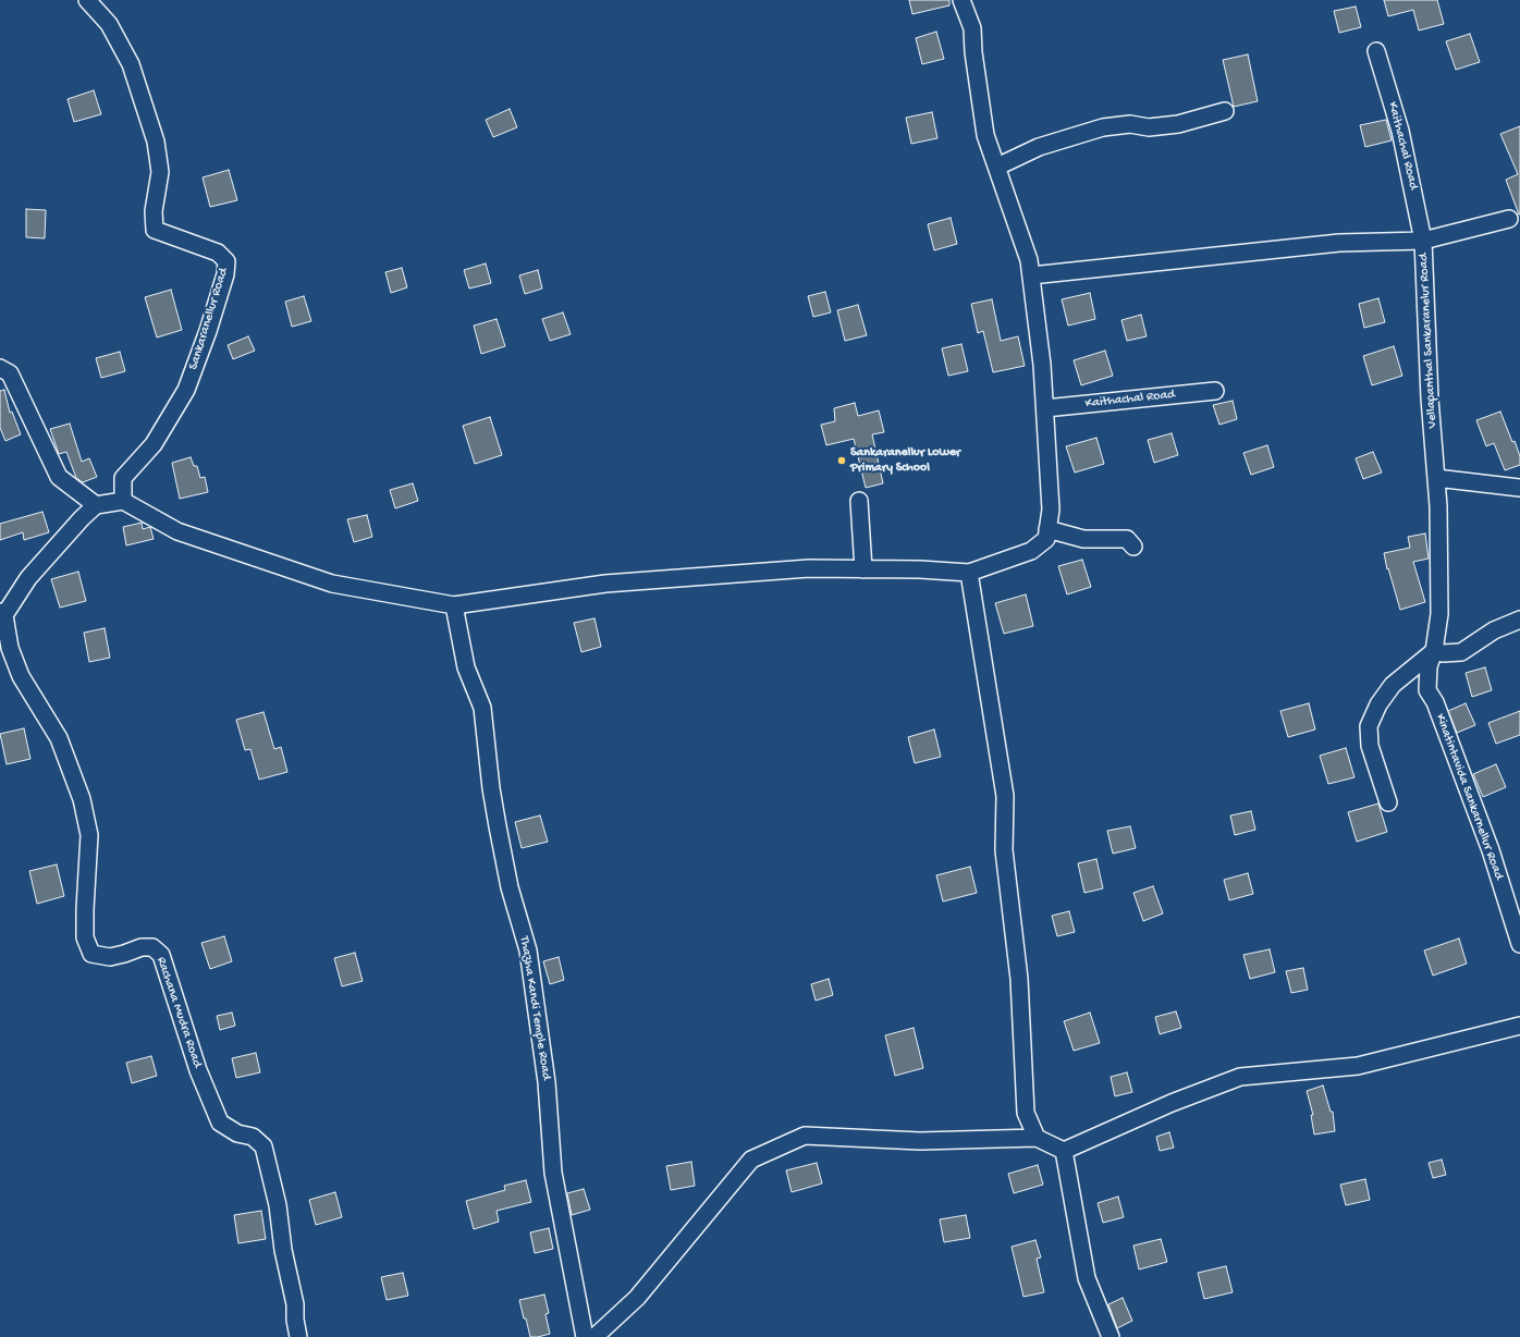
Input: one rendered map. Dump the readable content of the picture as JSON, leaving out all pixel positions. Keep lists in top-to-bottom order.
{
  "streets": {
    "street": [
      "Kaithachal Road",
      "Sankaranellur Road",
      "Vellapanthal Sankaranelur Road",
      "Kinatintavida Sankarnellur Road",
      "Thazha Kandi Temple Road",
      "Rachana Mudra Road"
    ]
  },
  "crossings": [
    ["Kaithachal Road", "Vellapanthal Sankaranelur Road"],
    ["Vellapanthal Sankaranelur Road", "Kinatintavida Sankarnellur Road"]
  ],
  "places": ["Sankaranellur Lower Primary School"]
}
